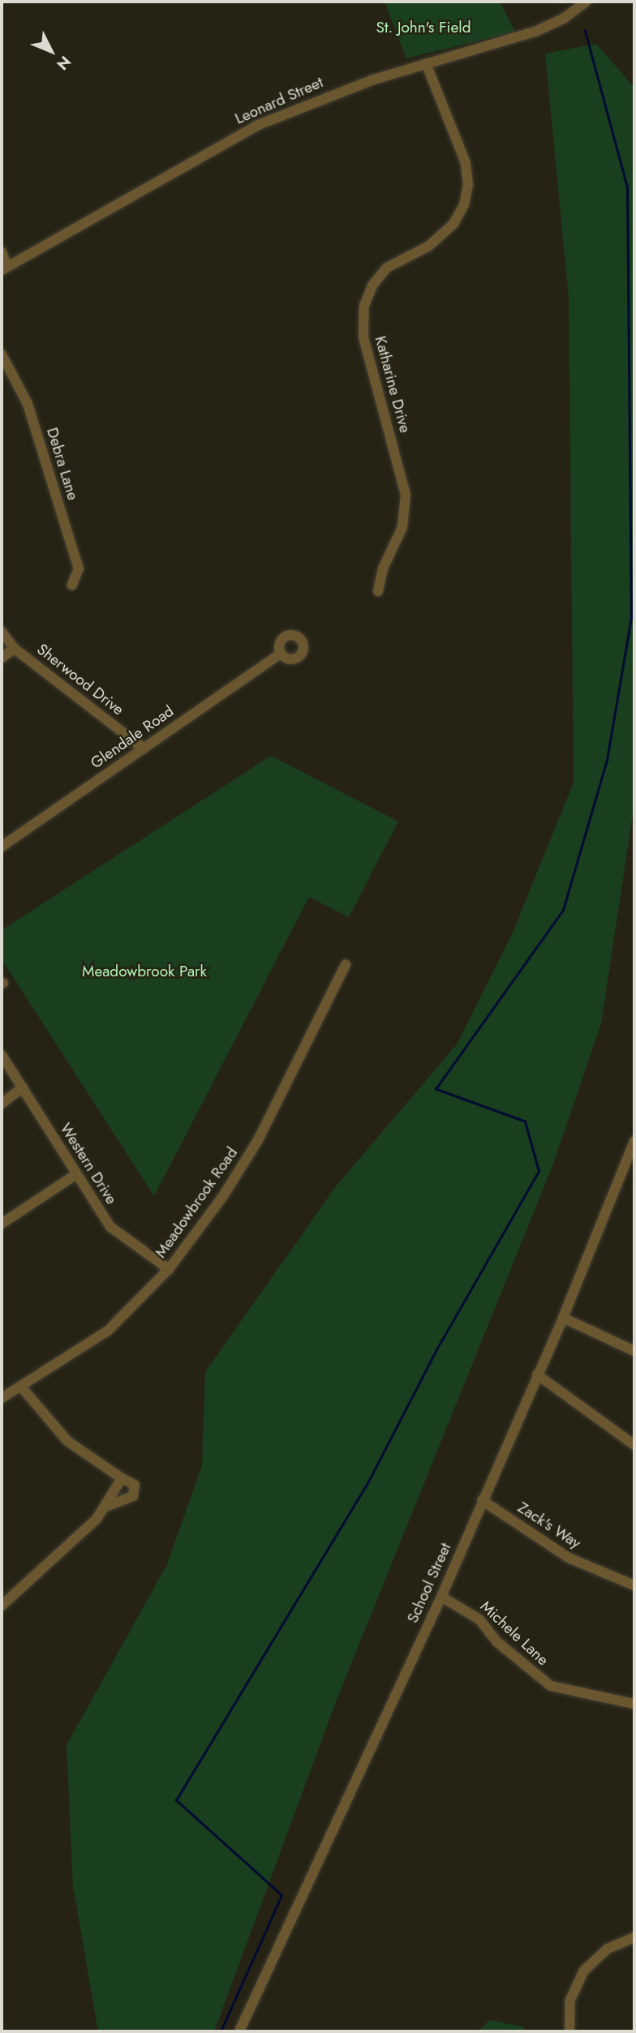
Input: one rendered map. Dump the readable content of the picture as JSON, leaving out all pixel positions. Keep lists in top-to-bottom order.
{
  "streets": {
    "street": [
      "Leonard Street",
      "Katharine Drive",
      "Debra Lane",
      "Sherwood Drive",
      "Glendale Road",
      "Western Drive",
      "Meadowbrook Road",
      "Zack's Way",
      "School Street",
      "Michele Lane"
    ]
  },
  "crossings": [
    ["Leonard Street", "Katharine Drive"],
    ["Sherwood Drive", "Glendale Road"],
    ["Western Drive", "Meadowbrook Road"],
    ["Zack's Way", "School Street"],
    ["School Street", "Michele Lane"]
  ],
  "parks": ["St. John's Field", "Meadowbrook Park"],
  "north": "bottom right"
}
